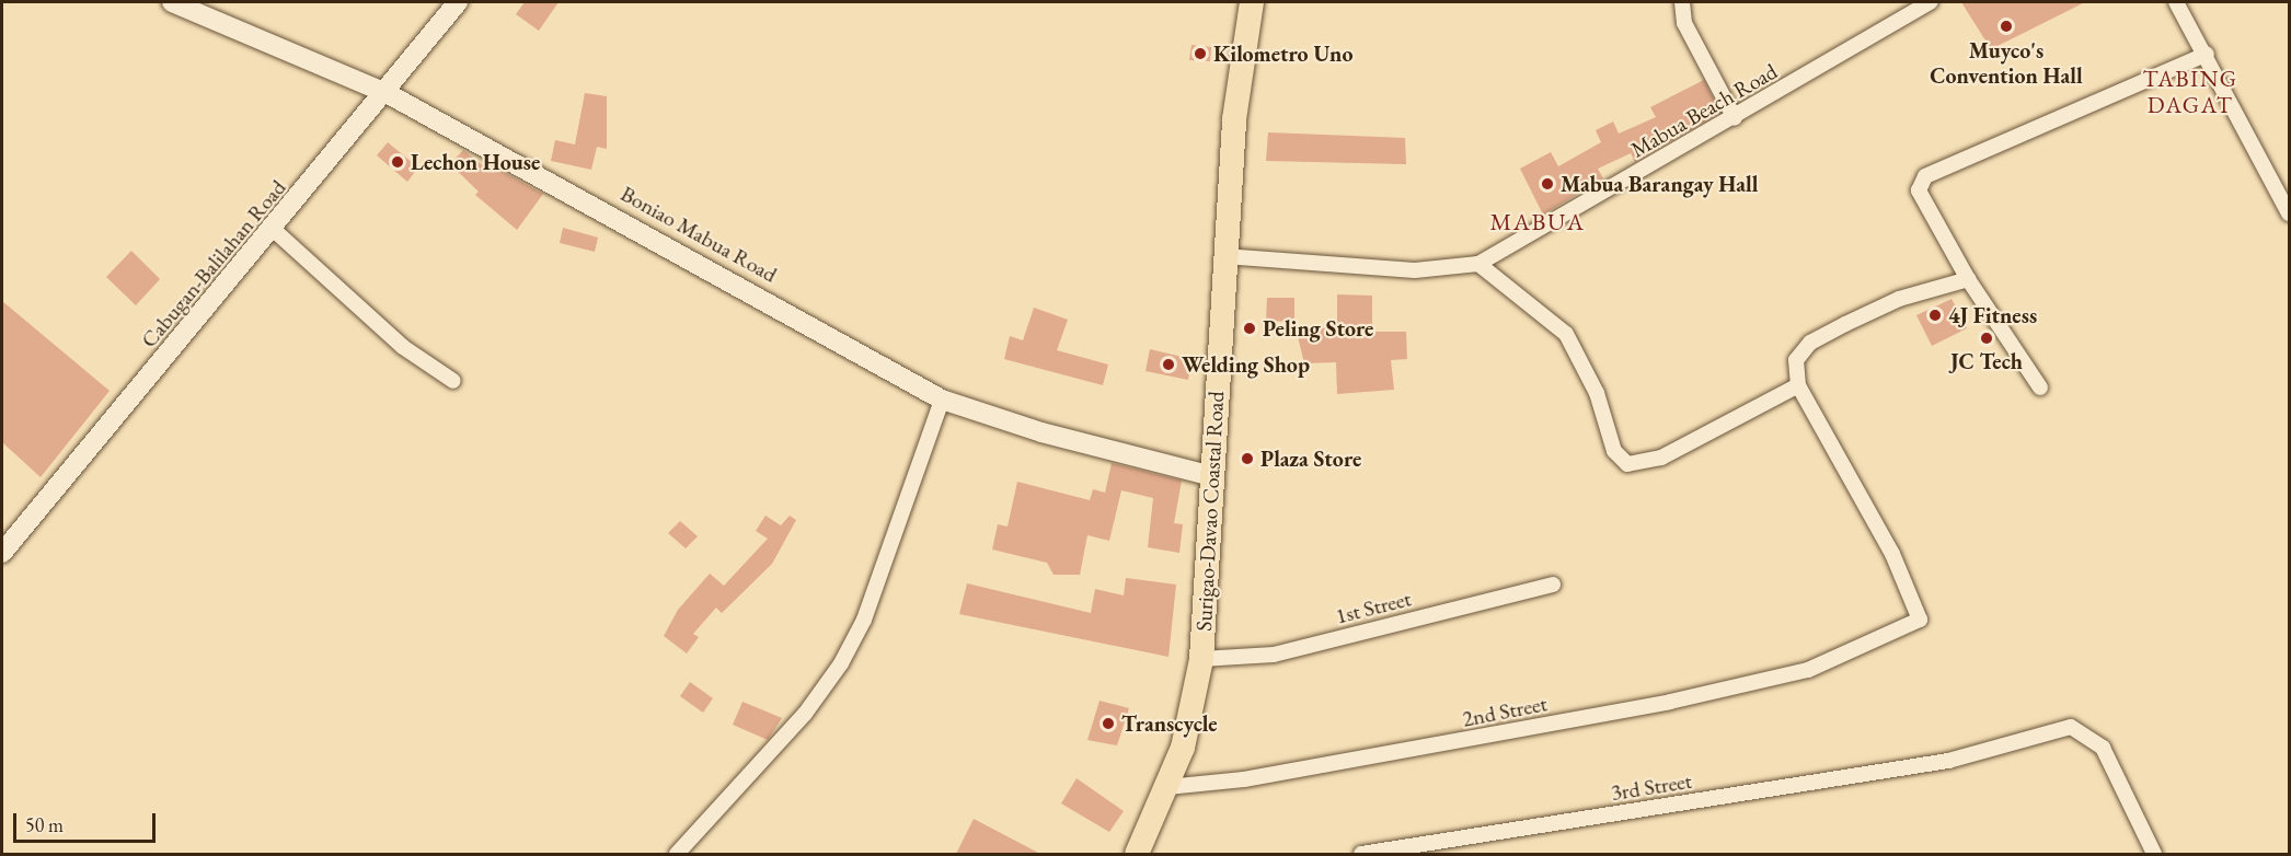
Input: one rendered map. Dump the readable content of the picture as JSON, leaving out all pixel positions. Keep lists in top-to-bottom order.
{
  "streets": {
    "highway": ["Surigao-Davao Coastal Road"],
    "street": [
      "Mabua Beach Road",
      "Boniao Mabua Road",
      "Cabugan-Balilahan Road",
      "1st Street",
      "2nd Street",
      "3rd Street"
    ]
  },
  "crossings": [
    ["Mabua Beach Road", "Surigao-Davao Coastal Road"],
    ["Boniao Mabua Road", "Cabugan-Balilahan Road"],
    ["Boniao Mabua Road", "Surigao-Davao Coastal Road"],
    ["Surigao-Davao Coastal Road", "1st Street"],
    ["Surigao-Davao Coastal Road", "2nd Street"]
  ],
  "districts": ["TABING DAGAT", "MABUA"],
  "places": [
    "Muyco's Convention Hall",
    "Kilometro Uno",
    "Lechon House",
    "Mabua Barangay Hall",
    "4J Fitness",
    "Peling Store",
    "JC Tech",
    "Welding Shop",
    "Plaza Store",
    "Transcycle"
  ],
  "scale_bar": "50 m"
}
